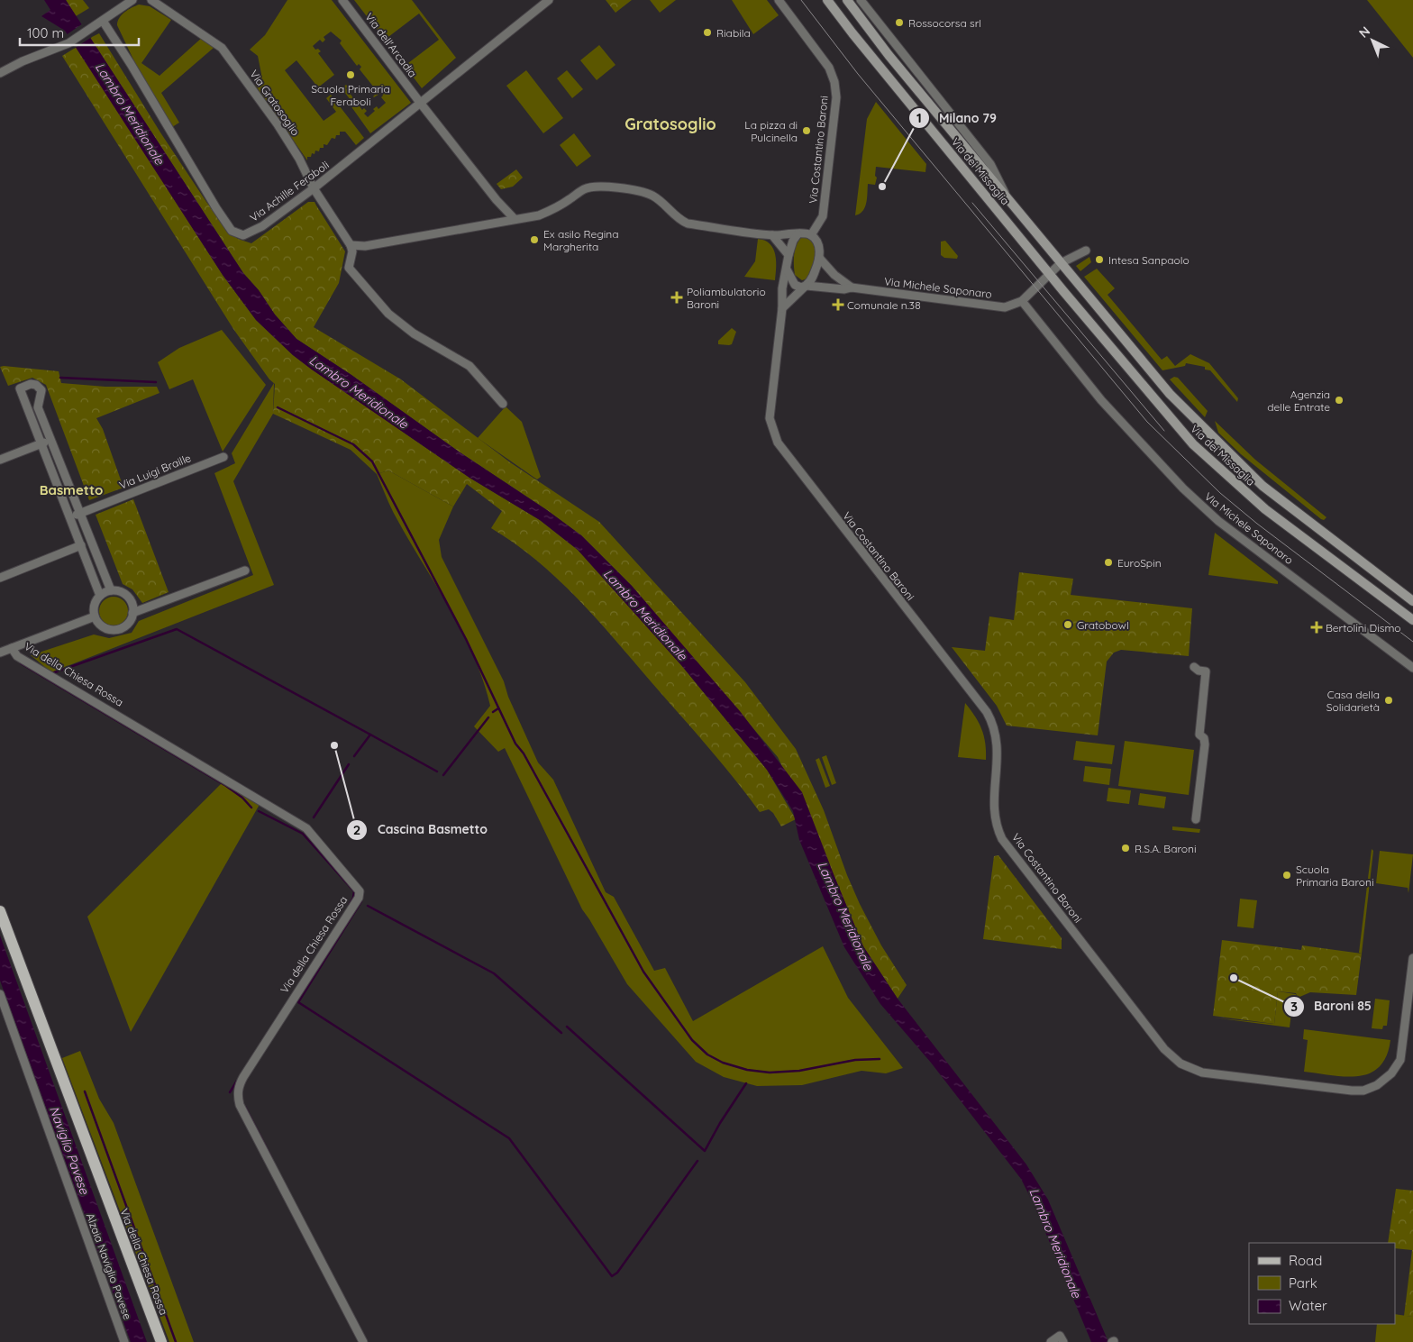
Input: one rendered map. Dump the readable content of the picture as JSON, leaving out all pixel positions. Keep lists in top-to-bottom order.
{
  "streets": {
    "main road": ["Via dei Missaglia", "Via della Chiesa Rossa"],
    "street": [
      "Via dell'Arcadia",
      "Via Gratosoglio",
      "Via Costantino Baroni",
      "Via Achille Feraboli",
      "Via Michele Saponaro",
      "Via Luigi Braille",
      "Alzaia Naviglio Pavese"
    ]
  },
  "crossings": [
    ["Via dell'Arcadia", "Via Achille Feraboli"],
    ["Via Gratosoglio", "Via Achille Feraboli"],
    ["Via dei Missaglia", "Via Michele Saponaro"]
  ],
  "districts": ["Gratosoglio", "Basmetto"],
  "water": ["Lambro Meridionale", "Naviglio Pavese"],
  "places": {
    "other": [
      "Rossocorsa srl",
      "Riabila",
      "Scuola Primaria Feraboli",
      "La pizza di Pulcinella",
      "Milano 79",
      "Ex asilo Regina Margherita",
      "Intesa Sanpaolo",
      "Agenzia delle Entrate",
      "EuroSpin",
      "Gratobowl",
      "Casa della Solidarietà",
      "Cascina Basmetto",
      "R.S.A. Baroni",
      "Scuola Primaria Baroni",
      "Baroni 85"
    ],
    "health": ["Poliambulatorio Baroni", "Comunale n.38", "Bertolini Dismo"]
  },
  "legend": ["Road", "Park", "Water"],
  "scale_bar": "100 m",
  "north": "top left"
}
